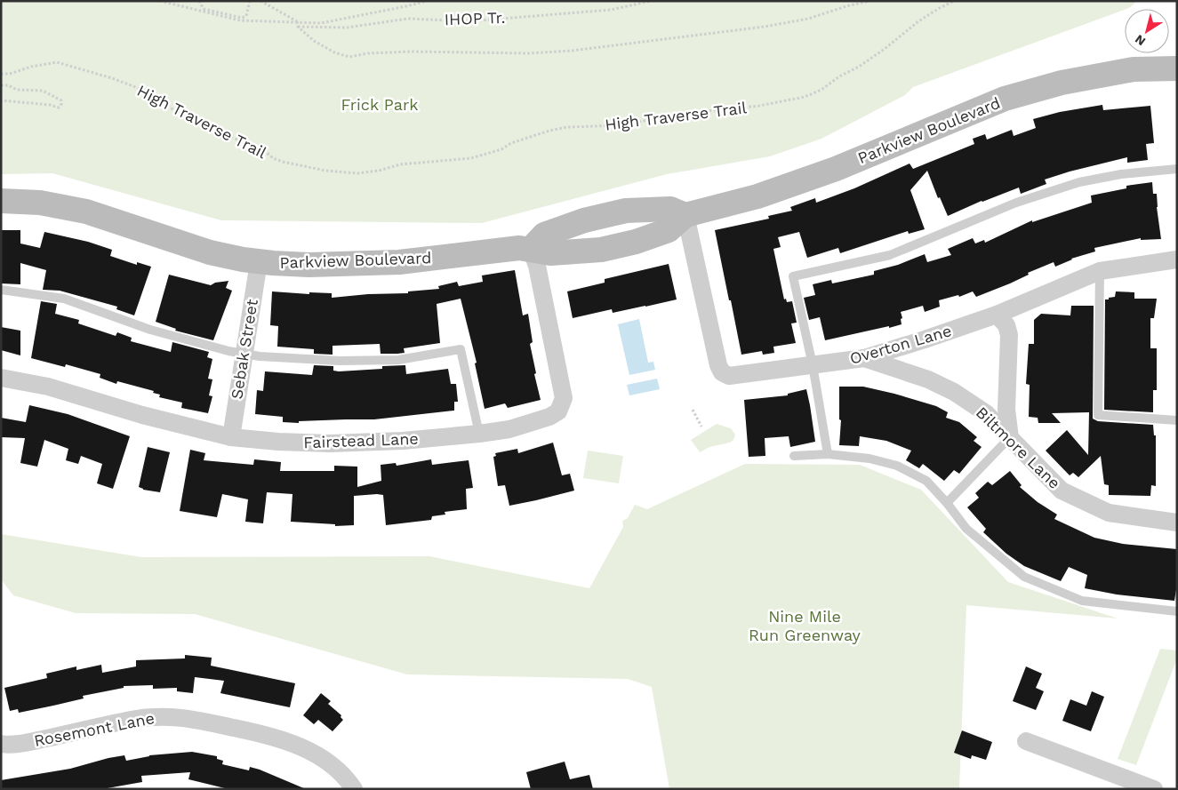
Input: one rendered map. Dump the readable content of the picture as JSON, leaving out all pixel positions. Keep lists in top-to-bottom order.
{
  "streets": {
    "street": [
      "Parkview Boulevard",
      "Overton Lane",
      "Sebak Street",
      "Fairstead Lane",
      "Biltmore Lane",
      "Rosemont Lane"
    ],
    "path": ["IHOP Tr.", "High Traverse Trail"]
  },
  "crossings": [
    ["Parkview Boulevard", "Overton Lane"],
    ["Parkview Boulevard", "Sebak Street"],
    ["Parkview Boulevard", "Fairstead Lane"],
    ["Overton Lane", "Biltmore Lane"],
    ["Sebak Street", "Fairstead Lane"]
  ],
  "parks": ["Frick Park", "Nine Mile Run Greenway"],
  "north": "bottom left"
}
